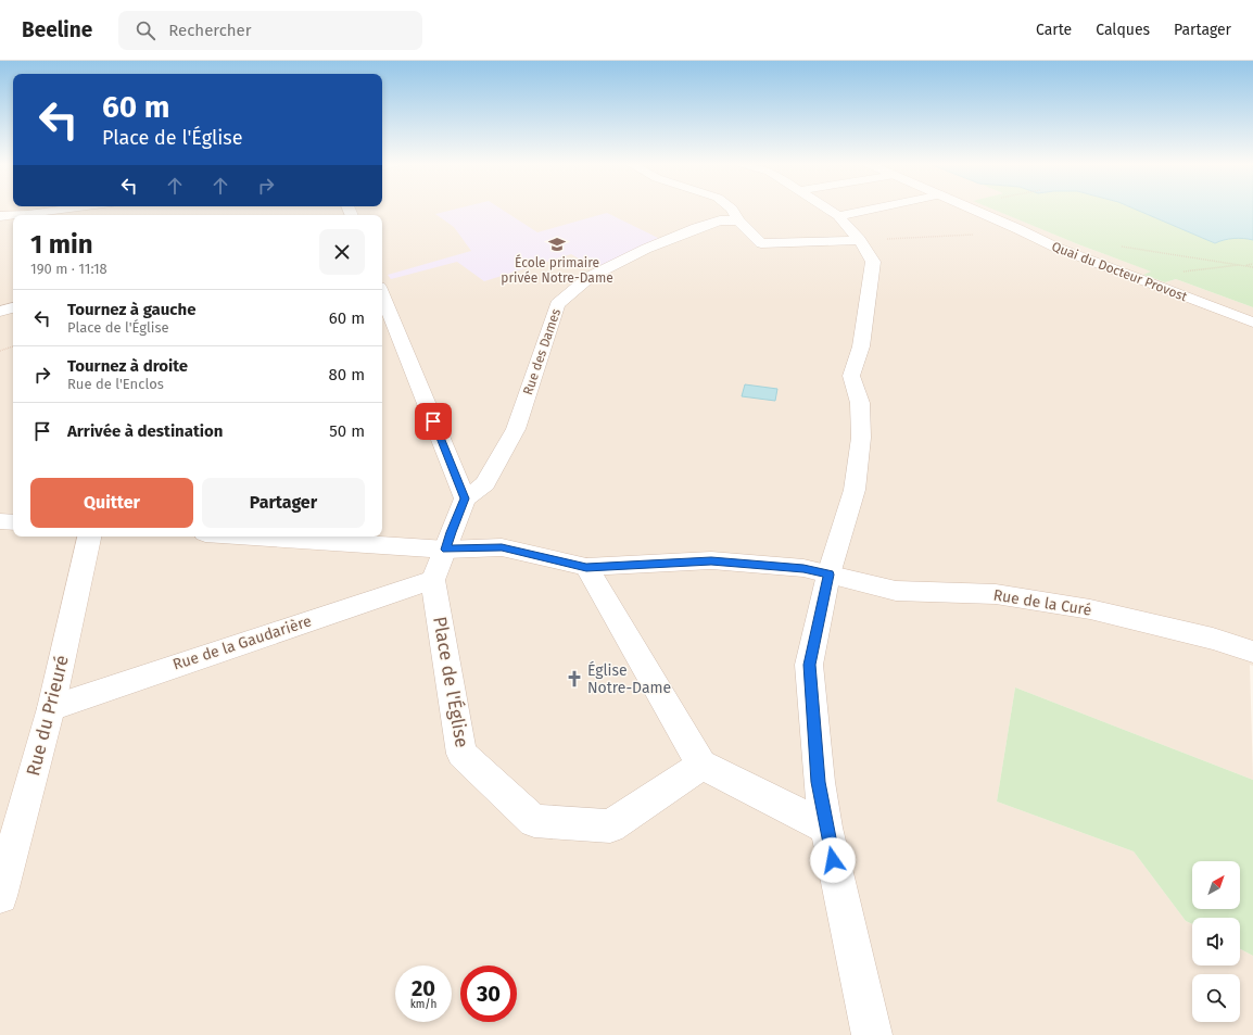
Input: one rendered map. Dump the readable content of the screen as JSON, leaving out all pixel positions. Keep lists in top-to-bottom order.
{
  "streets": {
    "street": [
      "Quai du Docteur Provost",
      "Rue des Dames",
      "Rue de la Curé",
      "Rue de la Gaudarière",
      "Place de l'Église",
      "Rue du Prieuré"
    ]
  },
  "crossings": [
    ["Rue de la Gaudarière", "Place de l'Église"],
    ["Rue de la Gaudarière", "Rue du Prieuré"]
  ],
  "places": {
    "school or university": ["École primaire privée Notre-Dame"],
    "church": ["Église Notre-Dame"]
  },
  "north": "top right",
  "page": {
    "header": "Beeline",
    "search": "Rechercher",
    "nav": ["Carte", "Calques", "Partager"],
    "turn": ["60 m", "Place de l'Église"],
    "heading": ["1 min", "190 m · 11:18"],
    "list": [
      {
        "name": "Tournez à gauche",
        "note": "Place de l'Église",
        "value": "60 m"
      },
      {
        "name": "Tournez à droite",
        "note": "Rue de l'Enclos",
        "value": "80 m"
      },
      {
        "name": "Arrivée à destination",
        "value": "50 m"
      }
    ],
    "buttons": ["Quitter", "Partager"],
    "speed": "20 km/h",
    "limit": "30"
  }
}
